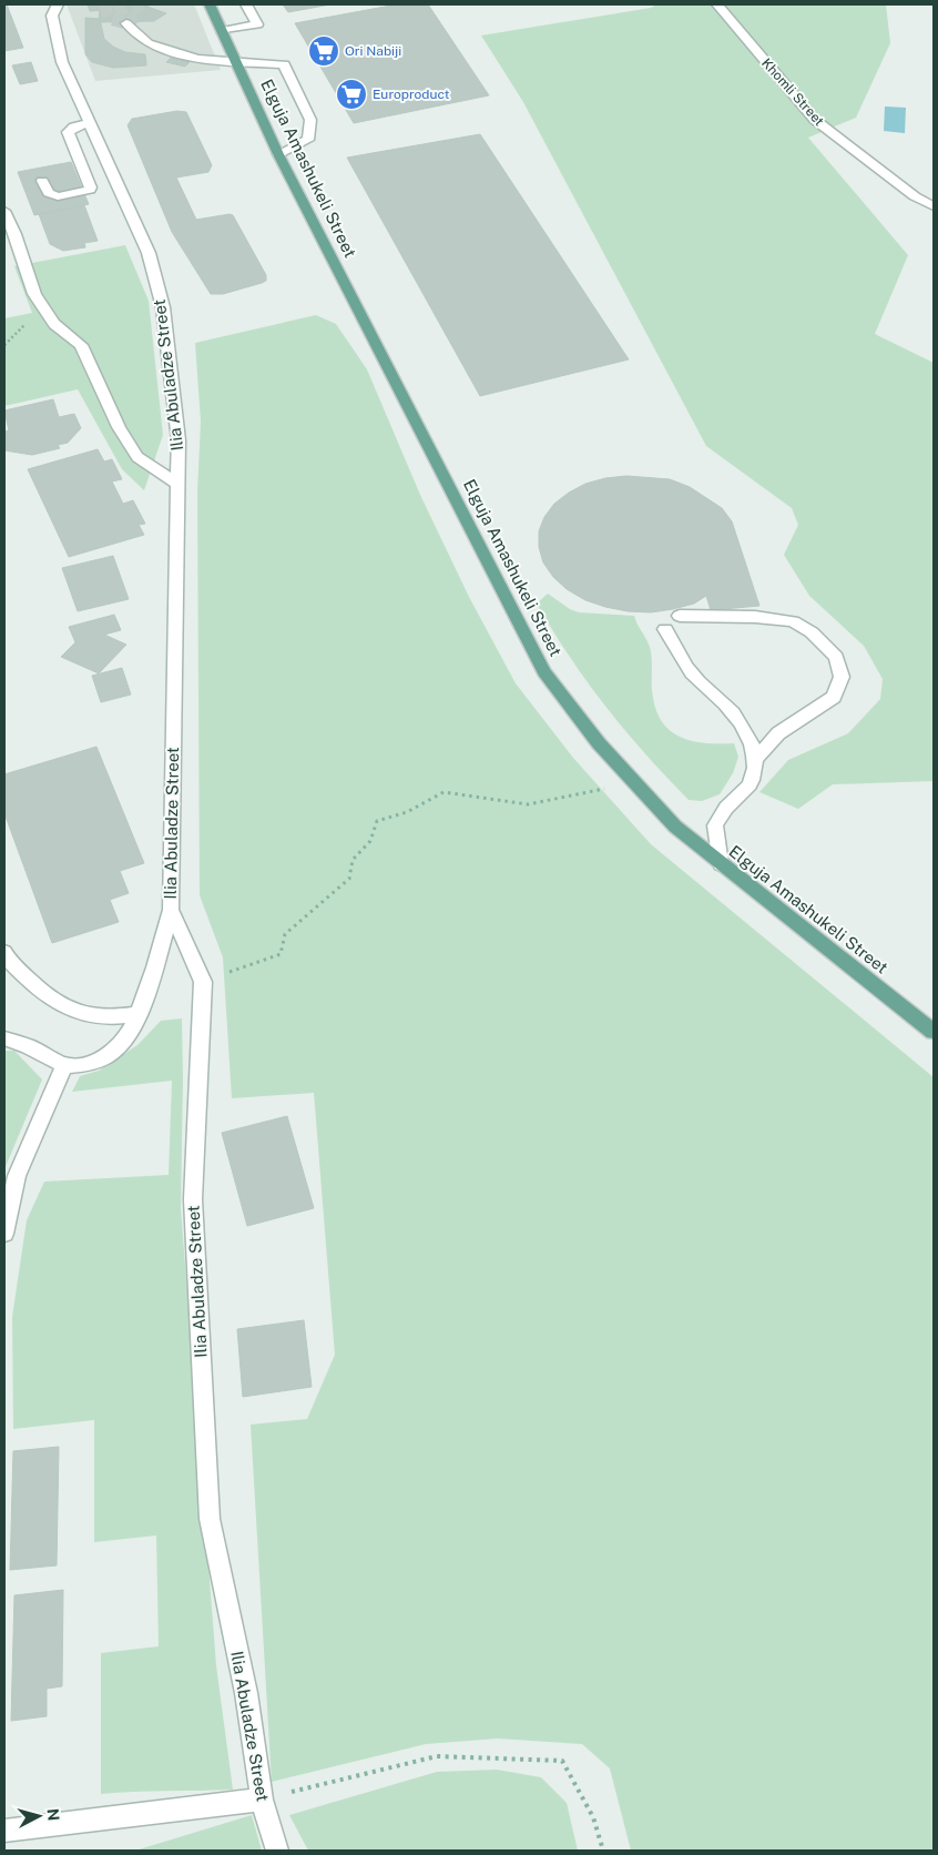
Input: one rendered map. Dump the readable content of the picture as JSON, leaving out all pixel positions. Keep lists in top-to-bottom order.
{
  "streets": {
    "main road": ["Elguja Amashukeli Street"],
    "street": ["Khomli Street", "Ilia Abuladze Street"]
  },
  "places": {
    "supermarket": ["Ori Nabiji", "Europroduct"]
  },
  "north": "right"
}
